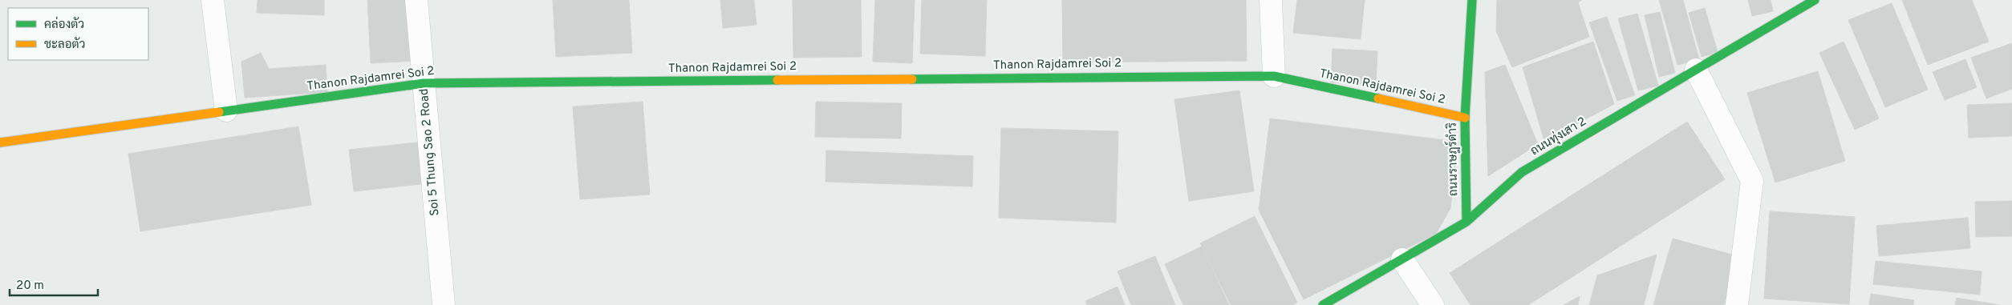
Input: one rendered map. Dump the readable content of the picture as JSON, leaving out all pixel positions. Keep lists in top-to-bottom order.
{
  "streets": {
    "street": [
      "Thanon Rajdamrei Soi 2",
      "ถนนทุ่งเสา 2",
      "Soi 5 Thung Sao 2 Road",
      "ถนนราษฎร์ดำริ"
    ]
  },
  "crossings": [
    ["Thanon Rajdamrei Soi 2", "Soi 5 Thung Sao 2 Road"],
    ["Thanon Rajdamrei Soi 2", "ถนนราษฎร์ดำริ"],
    ["ถนนทุ่งเสา 2", "ถนนราษฎร์ดำริ"]
  ],
  "legend": ["คล่องตัว", "ชะลอตัว"],
  "scale_bar": "20 m"
}
